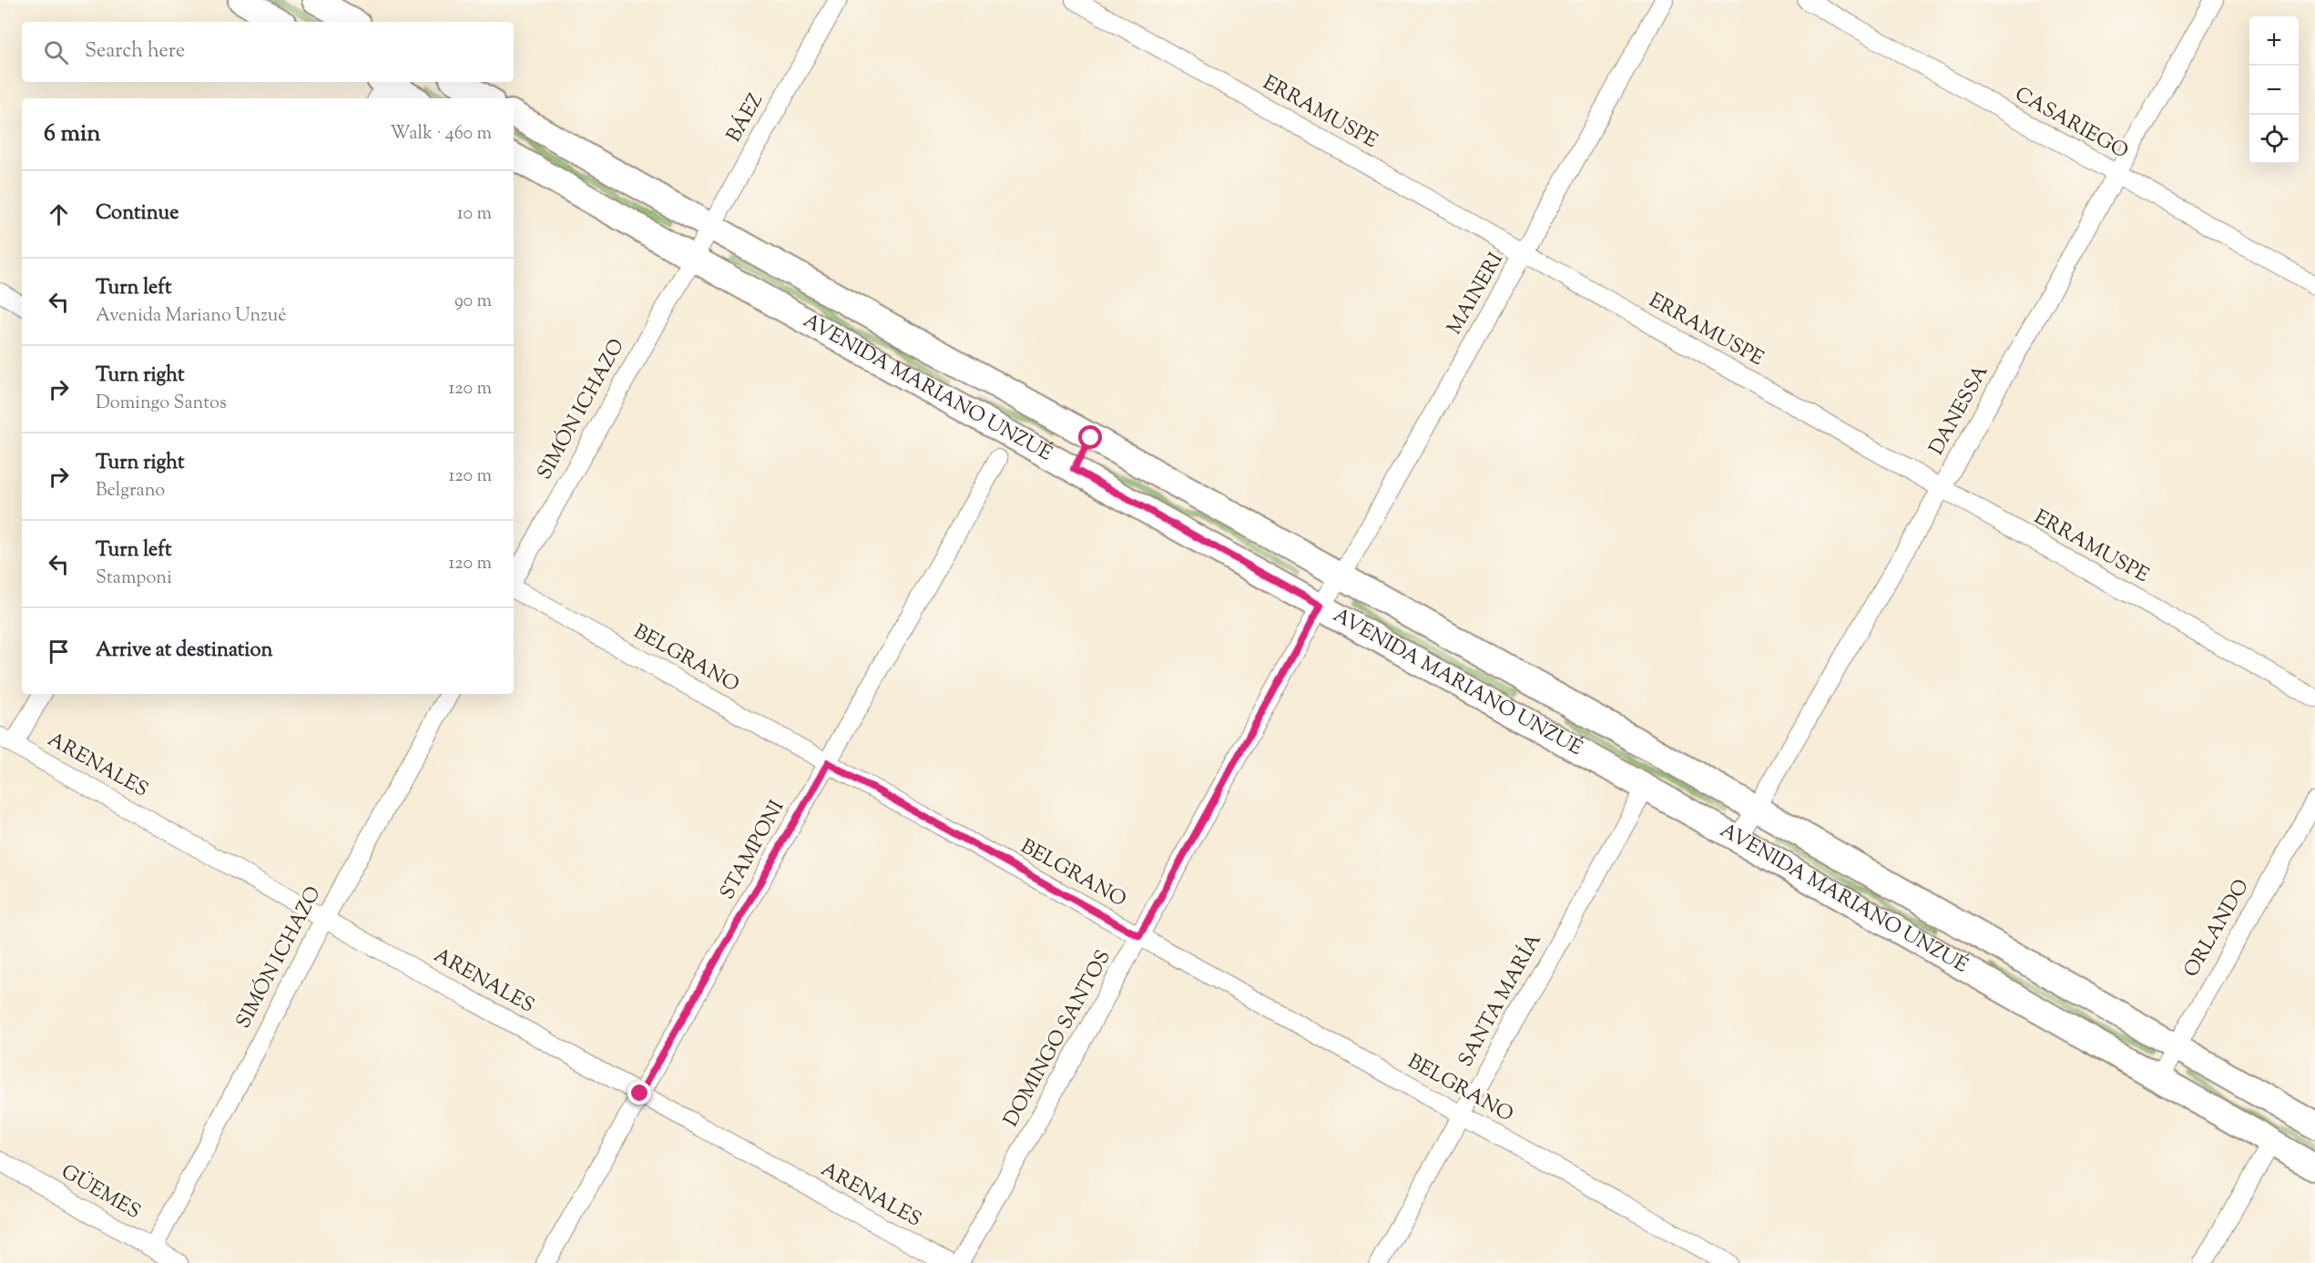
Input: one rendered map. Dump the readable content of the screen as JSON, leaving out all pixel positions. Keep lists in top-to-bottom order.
{
  "streets": {
    "main road": ["AVENIDA MARIANO UNZUÉ"],
    "street": [
      "ERRAMUSPE",
      "BÁEZ",
      "CASARIEGO",
      "MAINERI",
      "SIMÓN ICHAZO",
      "DANESSA",
      "BELGRANO",
      "ARENALES",
      "STAMPONI",
      "ORLANDO",
      "SANTA MARÍA",
      "DOMINGO SANTOS",
      "GÜEMES"
    ]
  },
  "crossings": [
    ["ERRAMUSPE", "MAINERI"],
    ["ERRAMUSPE", "DANESSA"],
    ["BÁEZ", "AVENIDA MARIANO UNZUÉ"],
    ["BÁEZ", "SIMÓN ICHAZO"],
    ["CASARIEGO", "DANESSA"],
    ["MAINERI", "AVENIDA MARIANO UNZUÉ"],
    ["MAINERI", "DOMINGO SANTOS"],
    ["AVENIDA MARIANO UNZUÉ", "SIMÓN ICHAZO"],
    ["AVENIDA MARIANO UNZUÉ", "DANESSA"],
    ["AVENIDA MARIANO UNZUÉ", "ORLANDO"],
    ["AVENIDA MARIANO UNZUÉ", "SANTA MARÍA"],
    ["AVENIDA MARIANO UNZUÉ", "DOMINGO SANTOS"],
    ["SIMÓN ICHAZO", "ARENALES"],
    ["SIMÓN ICHAZO", "GÜEMES"],
    ["BELGRANO", "STAMPONI"],
    ["BELGRANO", "SANTA MARÍA"],
    ["BELGRANO", "DOMINGO SANTOS"],
    ["ARENALES", "STAMPONI"]
  ],
  "page": {
    "map_buttons": ["+", "−"],
    "search": "Search here",
    "heading": ["6 min", "Walk · 460 m"],
    "list": [
      ["Continue", "10 m"],
      ["Turn left", "Avenida Mariano Unzué", "90 m"],
      ["Turn right", "Domingo Santos", "120 m"],
      ["Turn right", "Belgrano", "120 m"],
      ["Turn left", "Stamponi", "120 m"],
      "Arrive at destination"
    ]
  }
}
